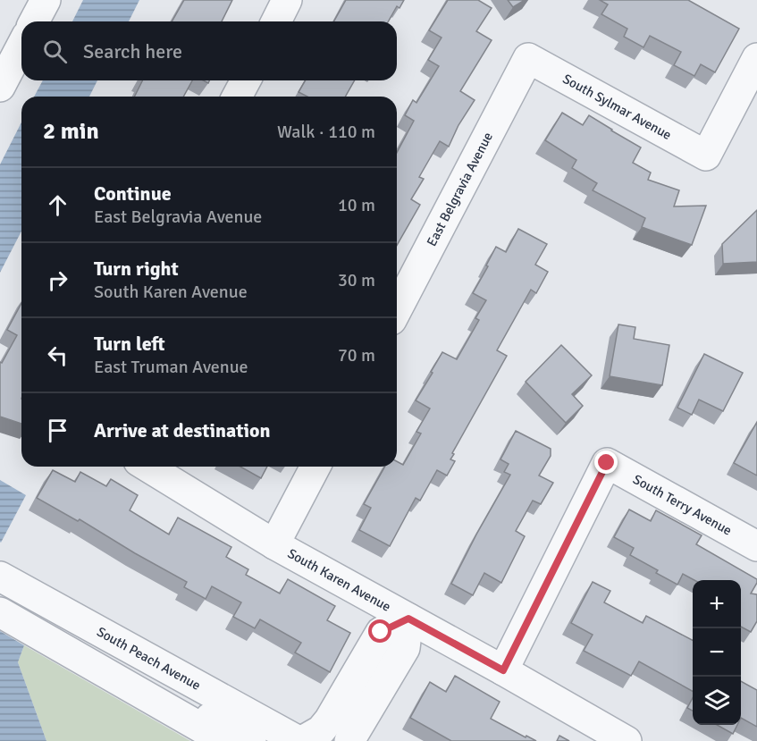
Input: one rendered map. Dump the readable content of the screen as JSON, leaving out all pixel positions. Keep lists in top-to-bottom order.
{
  "streets": {
    "street": [
      "South Sylmar Avenue",
      "East Belgravia Avenue",
      "South Terry Avenue",
      "South Karen Avenue",
      "South Peach Avenue"
    ]
  },
  "crossings": [
    ["South Sylmar Avenue", "East Belgravia Avenue"],
    ["South Terry Avenue", "South Karen Avenue"]
  ],
  "page": {
    "search": "Search here",
    "heading": ["2 min", "Walk · 110 m"],
    "list": [
      ["Continue", "East Belgravia Avenue", "10 m"],
      ["Turn right", "South Karen Avenue", "30 m"],
      ["Turn left", "East Truman Avenue", "70 m"],
      "Arrive at destination"
    ],
    "map_buttons": ["+", "−"]
  }
}
